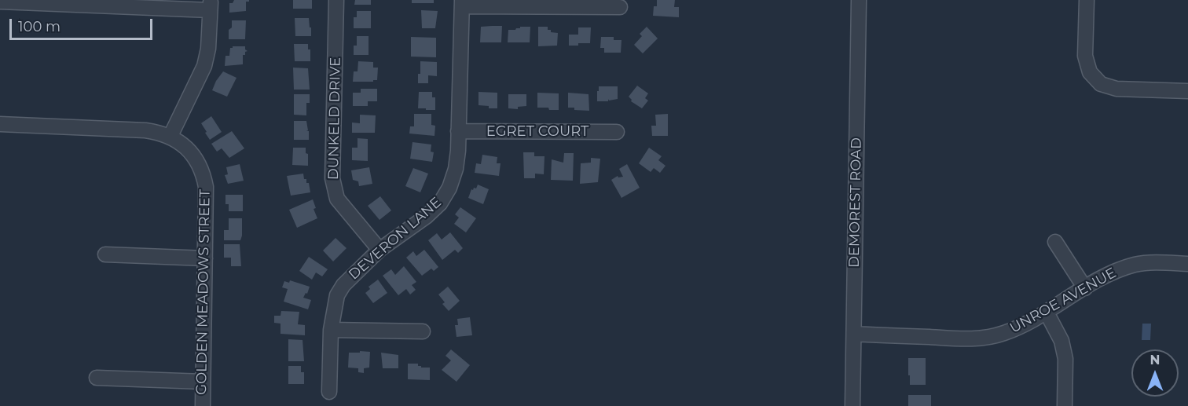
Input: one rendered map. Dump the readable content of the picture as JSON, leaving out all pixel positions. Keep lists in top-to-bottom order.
{
  "streets": {
    "street": [
      "DUNKELD DRIVE",
      "EGRET COURT",
      "DEMOREST ROAD",
      "DEVERON LANE",
      "GOLDEN MEADOWS STREET",
      "UNROE AVENUE"
    ]
  },
  "crossings": [
    ["DUNKELD DRIVE", "DEVERON LANE"],
    ["EGRET COURT", "DEVERON LANE"],
    ["DEMOREST ROAD", "UNROE AVENUE"]
  ],
  "scale_bar": "100 m",
  "north": "top"
}
